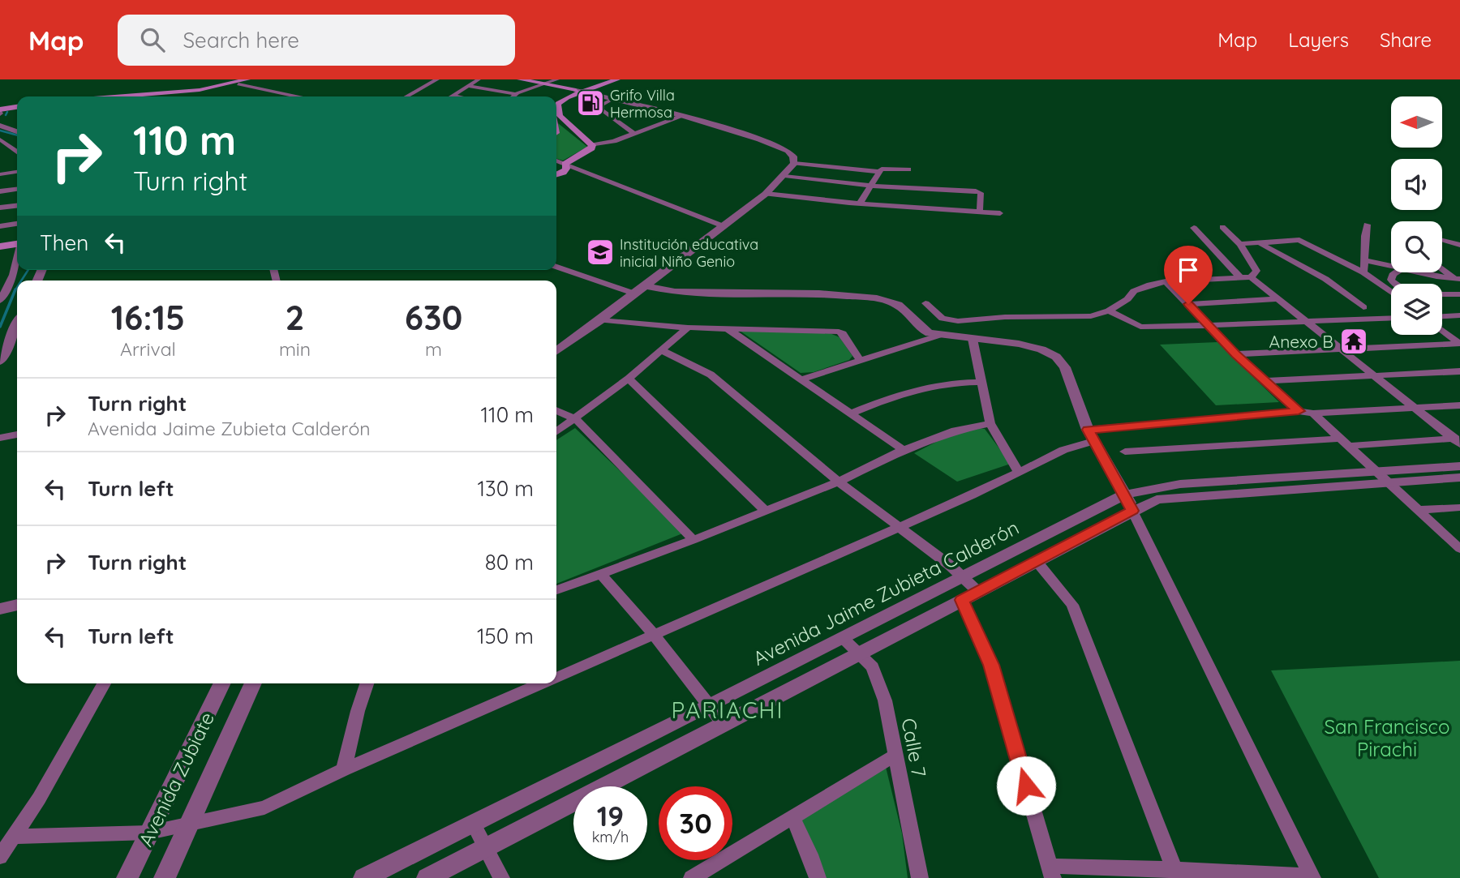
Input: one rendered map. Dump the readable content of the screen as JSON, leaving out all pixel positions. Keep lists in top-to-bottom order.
{
  "streets": {
    "street": ["Avenida Jaime Zubieta Calderón", "Calle 7", "Avenida Zubiate"]
  },
  "crossings": [
    ["Avenida Jaime Zubieta Calderón", "Calle 7"]
  ],
  "districts": ["PARIACHI"],
  "parks": ["San Francisco Pirachi"],
  "places": {
    "fuel station": ["Grifo Villa Hermosa"],
    "school or university": ["Institución educativa inicial Niño Genio"],
    "temple": ["Anexo B"]
  },
  "north": "left",
  "page": {
    "header": "Map",
    "search": "Search here",
    "nav": ["Map", "Layers", "Share"],
    "turn": ["110 m", "Turn right"],
    "then": "Then",
    "eta": [
      "16:15",
      "Arrival",
      "2",
      "min",
      "630",
      "m"
    ],
    "list": [
      {
        "name": "Turn right",
        "note": "Avenida Jaime Zubieta Calderón",
        "value": "110 m"
      },
      {
        "name": "Turn left",
        "value": "130 m"
      },
      {
        "name": "Turn right",
        "value": "80 m"
      },
      {
        "name": "Turn left",
        "value": "150 m"
      }
    ],
    "speed": "19 km/h",
    "limit": "30"
  }
}
